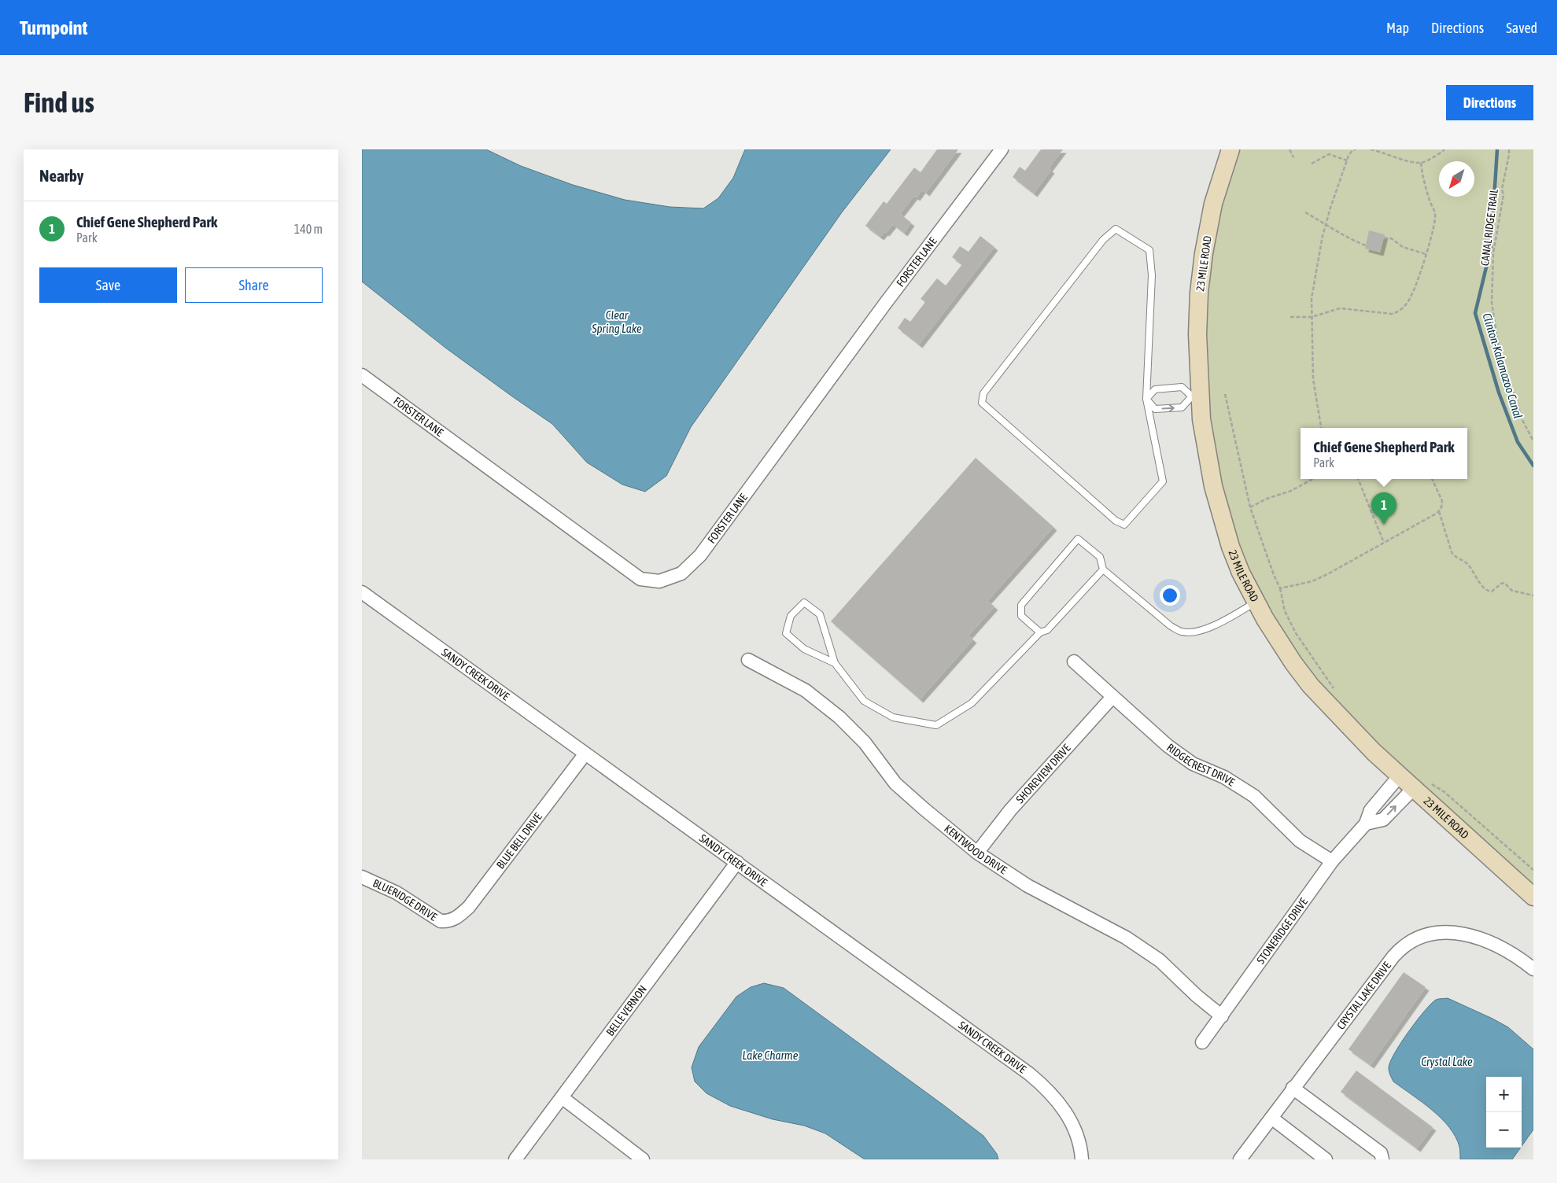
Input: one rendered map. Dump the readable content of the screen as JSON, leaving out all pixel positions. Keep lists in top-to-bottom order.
{
  "streets": {
    "main road": ["23 MILE ROAD"],
    "street": [
      "FORSTER LANE",
      "SANDY CREEK DRIVE",
      "RIDGECREST DRIVE",
      "SHOREVIEW DRIVE",
      "BLUE BELL DRIVE",
      "KENTWOOD DRIVE",
      "BLUERIDGE DRIVE",
      "STONERIDGE DRIVE",
      "CRYSTAL LAKE DRIVE",
      "BELLE VERNON"
    ],
    "path": ["CANAL RIDGE TRAIL"]
  },
  "crossings": [
    ["23 MILE ROAD", "STONERIDGE DRIVE"],
    ["SANDY CREEK DRIVE", "BLUE BELL DRIVE"],
    ["SANDY CREEK DRIVE", "BELLE VERNON"],
    ["RIDGECREST DRIVE", "SHOREVIEW DRIVE"],
    ["RIDGECREST DRIVE", "STONERIDGE DRIVE"],
    ["SHOREVIEW DRIVE", "KENTWOOD DRIVE"],
    ["BLUE BELL DRIVE", "BLUERIDGE DRIVE"],
    ["KENTWOOD DRIVE", "STONERIDGE DRIVE"]
  ],
  "water": [
    "Clear Spring Lake",
    "Clinton-Kalamazoo Canal",
    "Lake Charme",
    "Crystal Lake"
  ],
  "north": "bottom left",
  "page": {
    "header": "Turnpoint",
    "nav": ["Map", "Directions", "Saved"],
    "buttons": [
      "Directions",
      ["Save", "Share"]
    ],
    "title": "Find us",
    "heading": "Nearby",
    "list": [
      {
        "mark": "1",
        "name": "Chief Gene Shepherd Park",
        "note": "Park",
        "value": "140 m"
      }
    ],
    "popup": ["Chief Gene Shepherd Park", "Park"],
    "pins": "1",
    "map_buttons": ["+", "−"]
  }
}
